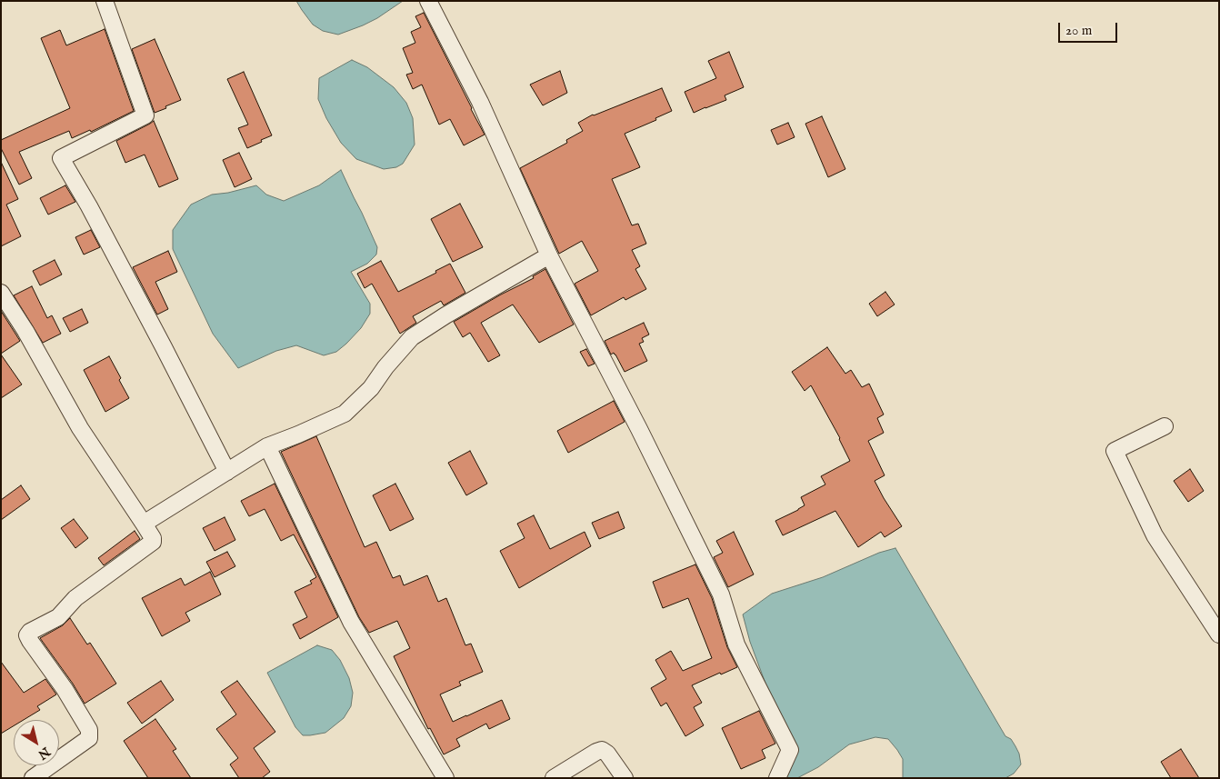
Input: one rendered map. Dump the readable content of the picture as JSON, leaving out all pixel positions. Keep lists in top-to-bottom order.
{
  "scale_bar": "20 m",
  "north": "bottom right"
}
